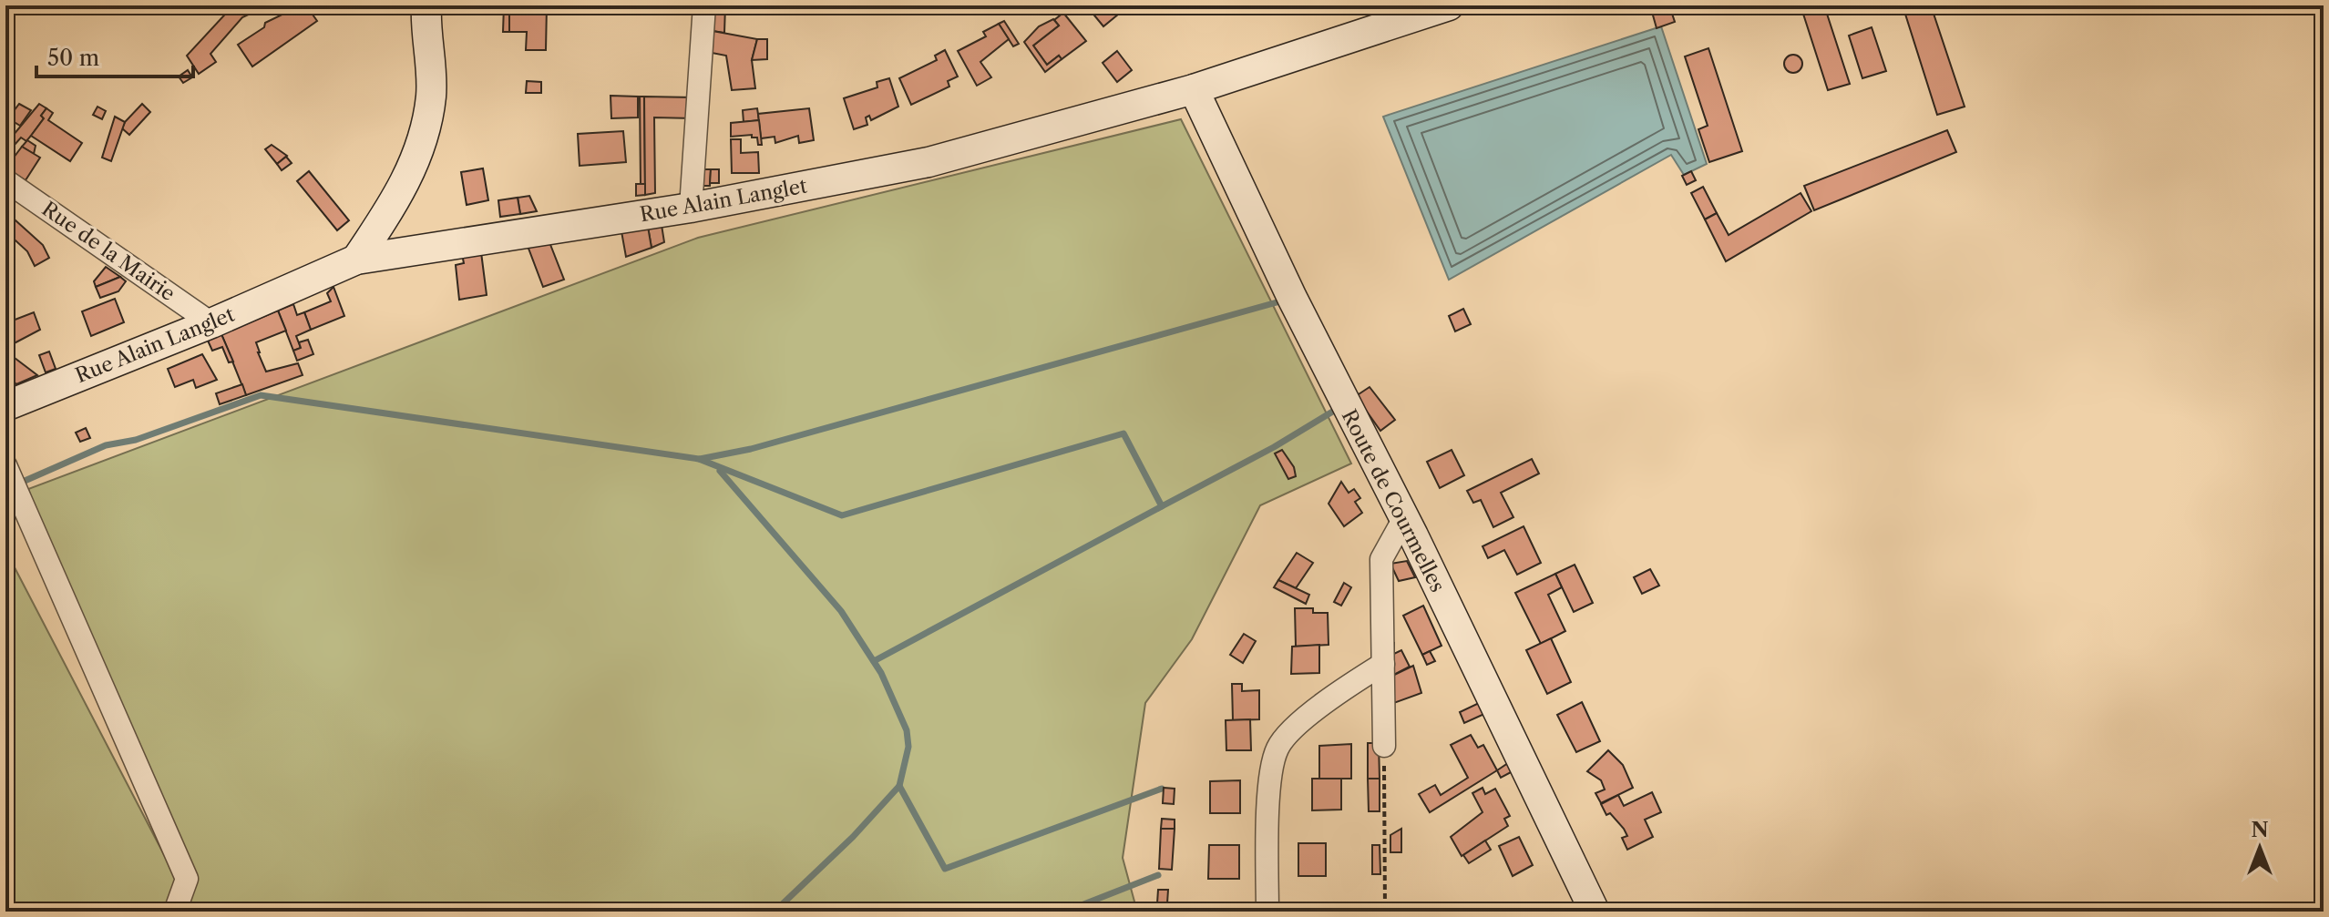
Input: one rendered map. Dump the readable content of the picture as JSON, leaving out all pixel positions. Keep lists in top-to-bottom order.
{
  "streets": {
    "street": ["Rue Alain Langlet", "Rue de la Mairie", "Route de Courmelles"]
  },
  "crossings": [
    ["Rue Alain Langlet", "Rue de la Mairie"],
    ["Rue Alain Langlet", "Route de Courmelles"]
  ],
  "scale_bar": "50 m",
  "north": "top"
}
